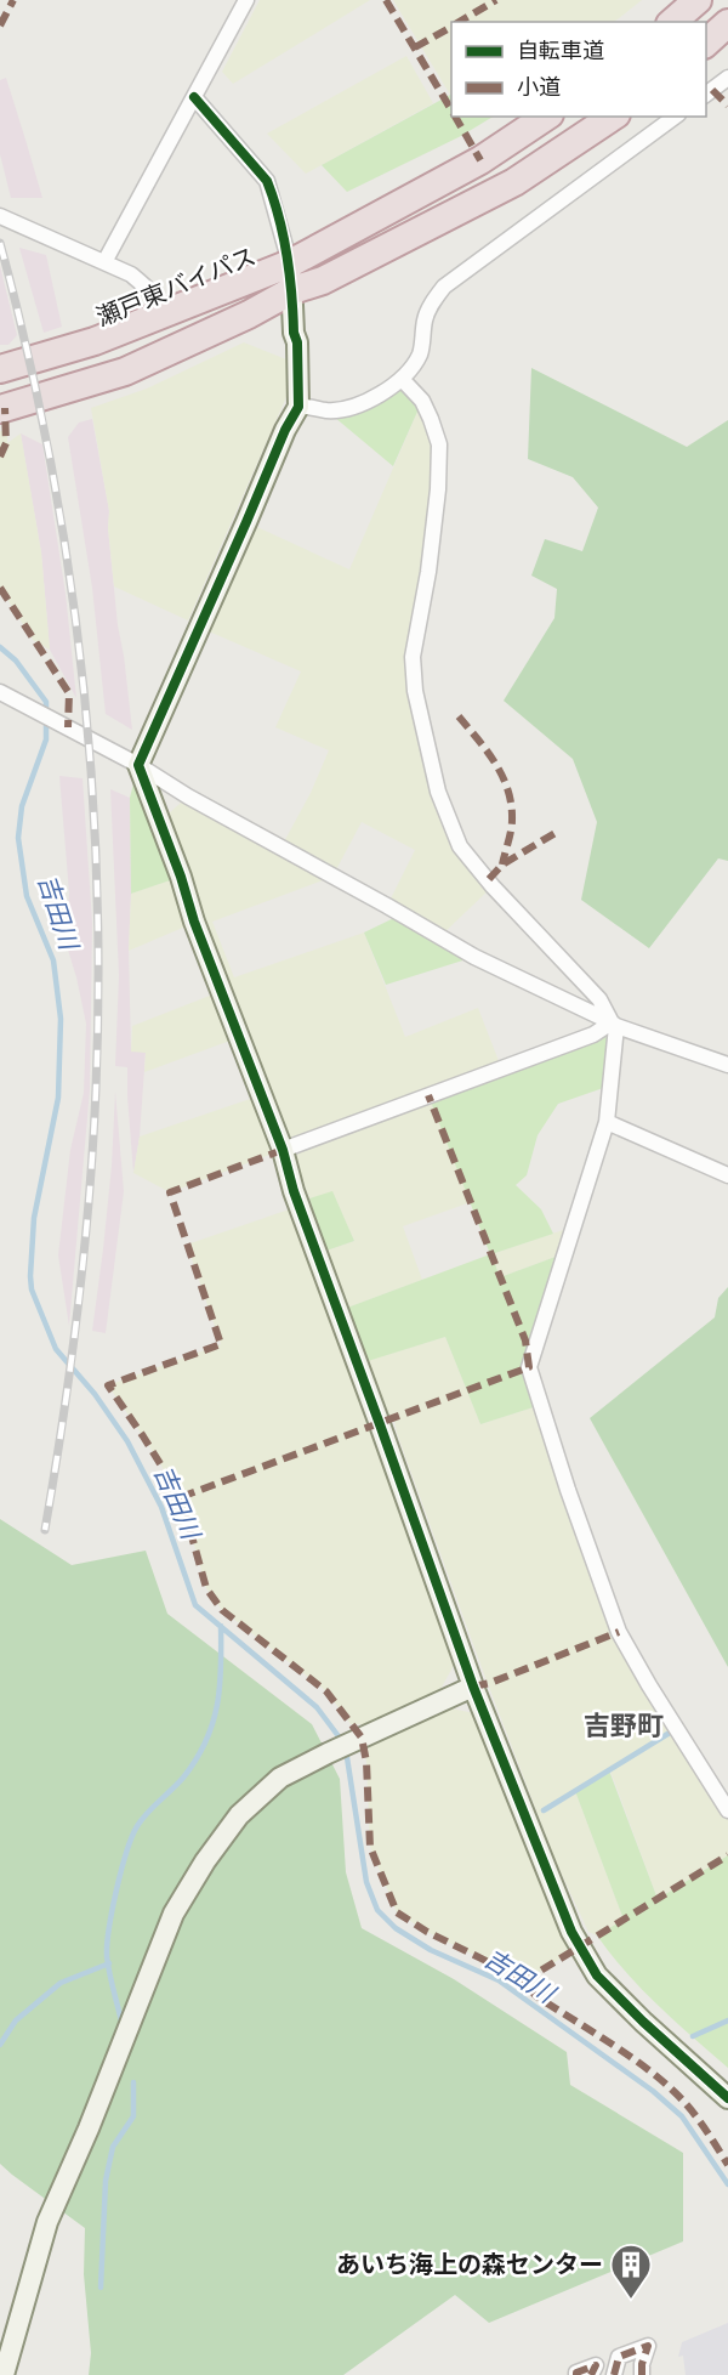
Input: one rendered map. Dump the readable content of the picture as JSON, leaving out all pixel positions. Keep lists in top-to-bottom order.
{
  "streets": {
    "highway": ["瀬戸東バイパス"]
  },
  "districts": ["吉野町"],
  "water": ["吉田川"],
  "places": {
    "building": ["あいち海上の森センター"]
  },
  "legend": ["自転車道", "小道"]
}
